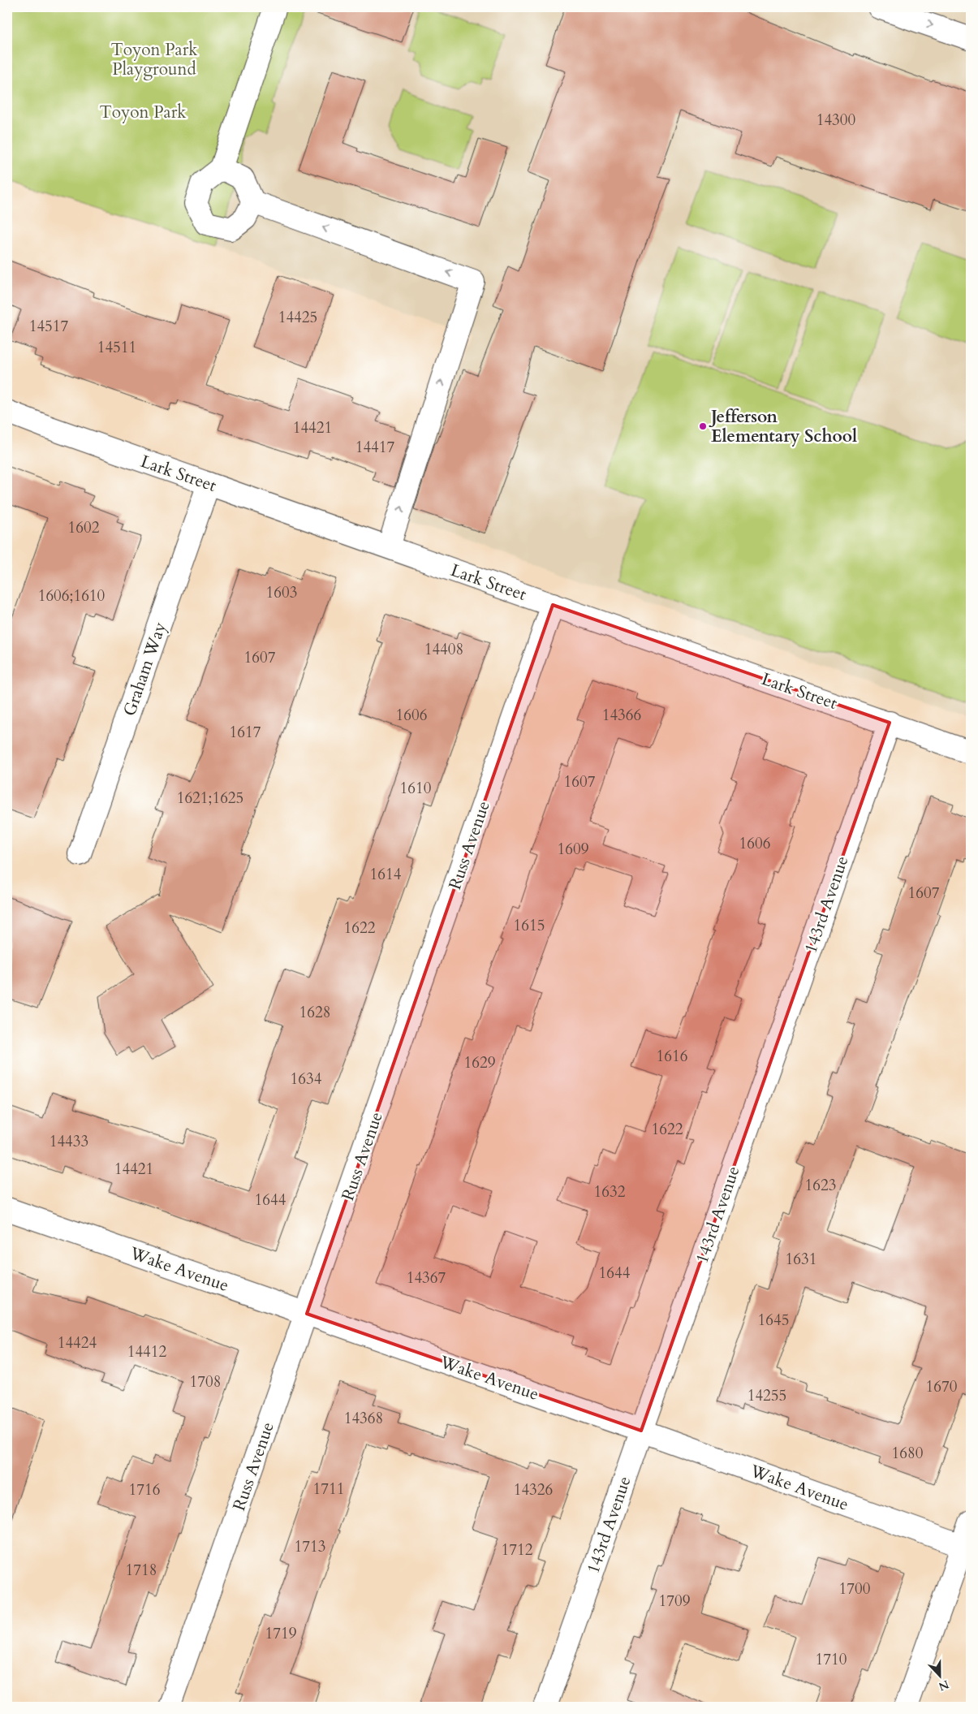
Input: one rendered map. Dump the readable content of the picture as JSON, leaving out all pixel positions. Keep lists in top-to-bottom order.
{
  "streets": {
    "street": [
      "Lark Street",
      "Graham Way",
      "Russ Avenue",
      "143rd Avenue",
      "Wake Avenue"
    ]
  },
  "crossings": [
    ["Lark Street", "Graham Way"],
    ["Lark Street", "Russ Avenue"],
    ["Lark Street", "143rd Avenue"],
    ["Russ Avenue", "Wake Avenue"],
    ["143rd Avenue", "Wake Avenue"]
  ],
  "parks": ["Toyon Park Playground", "Toyon Park"],
  "places": ["Jefferson Elementary School"],
  "house_numbers": [
    "14300",
    "14425",
    "14517",
    "14511",
    "14421",
    "14417",
    "1602",
    "1603",
    "1606;1610",
    "14408",
    "1607",
    "1606",
    "14366",
    "1617",
    "1607",
    "1610",
    "1621;1625",
    "1606",
    "1609",
    "1614",
    "1607",
    "1615",
    "1622",
    "1628",
    "1616",
    "1629",
    "1634",
    "1622",
    "14433",
    "14421",
    "1623",
    "1632",
    "1644",
    "1631",
    "1644",
    "14367",
    "1645",
    "14424",
    "14412",
    "1708",
    "1670",
    "14255",
    "14368",
    "1680",
    "1711",
    "1716",
    "14326",
    "1713",
    "1712",
    "1718",
    "1700",
    "1709",
    "1719",
    "1710"
  ],
  "north": "bottom"
}
